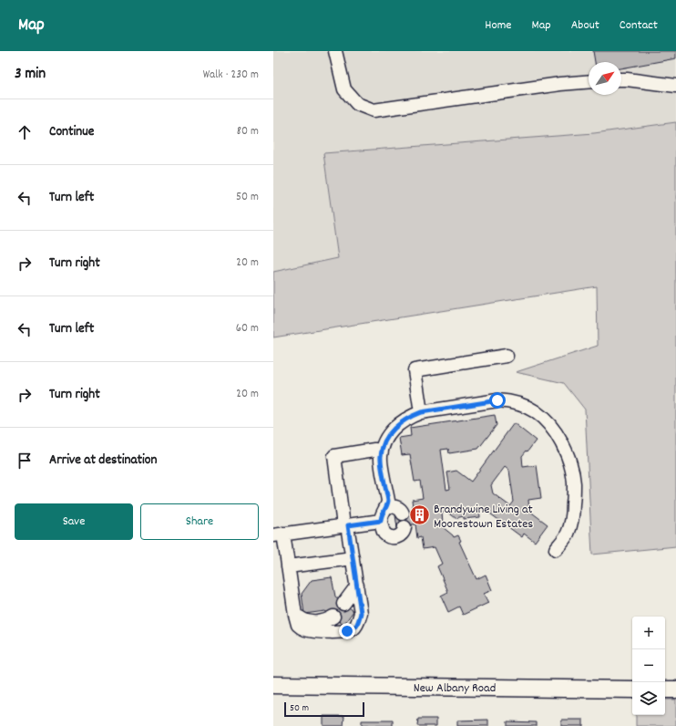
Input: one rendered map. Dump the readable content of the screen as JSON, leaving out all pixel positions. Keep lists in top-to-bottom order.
{
  "streets": {
    "main road": ["New Albany Road"]
  },
  "places": {
    "building": ["Brandywine Living at Moorestown Estates"]
  },
  "scale_bar": "50 m",
  "north": "top right",
  "page": {
    "header": "Map",
    "nav": [
      "Home",
      "Map",
      "About",
      "Contact"
    ],
    "heading": ["3 min", "Walk · 230 m"],
    "list": [
      ["Continue", "80 m"],
      ["Turn left", "50 m"],
      ["Turn right", "20 m"],
      ["Turn left", "60 m"],
      ["Turn right", "20 m"],
      "Arrive at destination"
    ],
    "buttons": ["Save", "Share"],
    "map_buttons": ["+", "−"],
    "scale": "50 m"
  }
}
